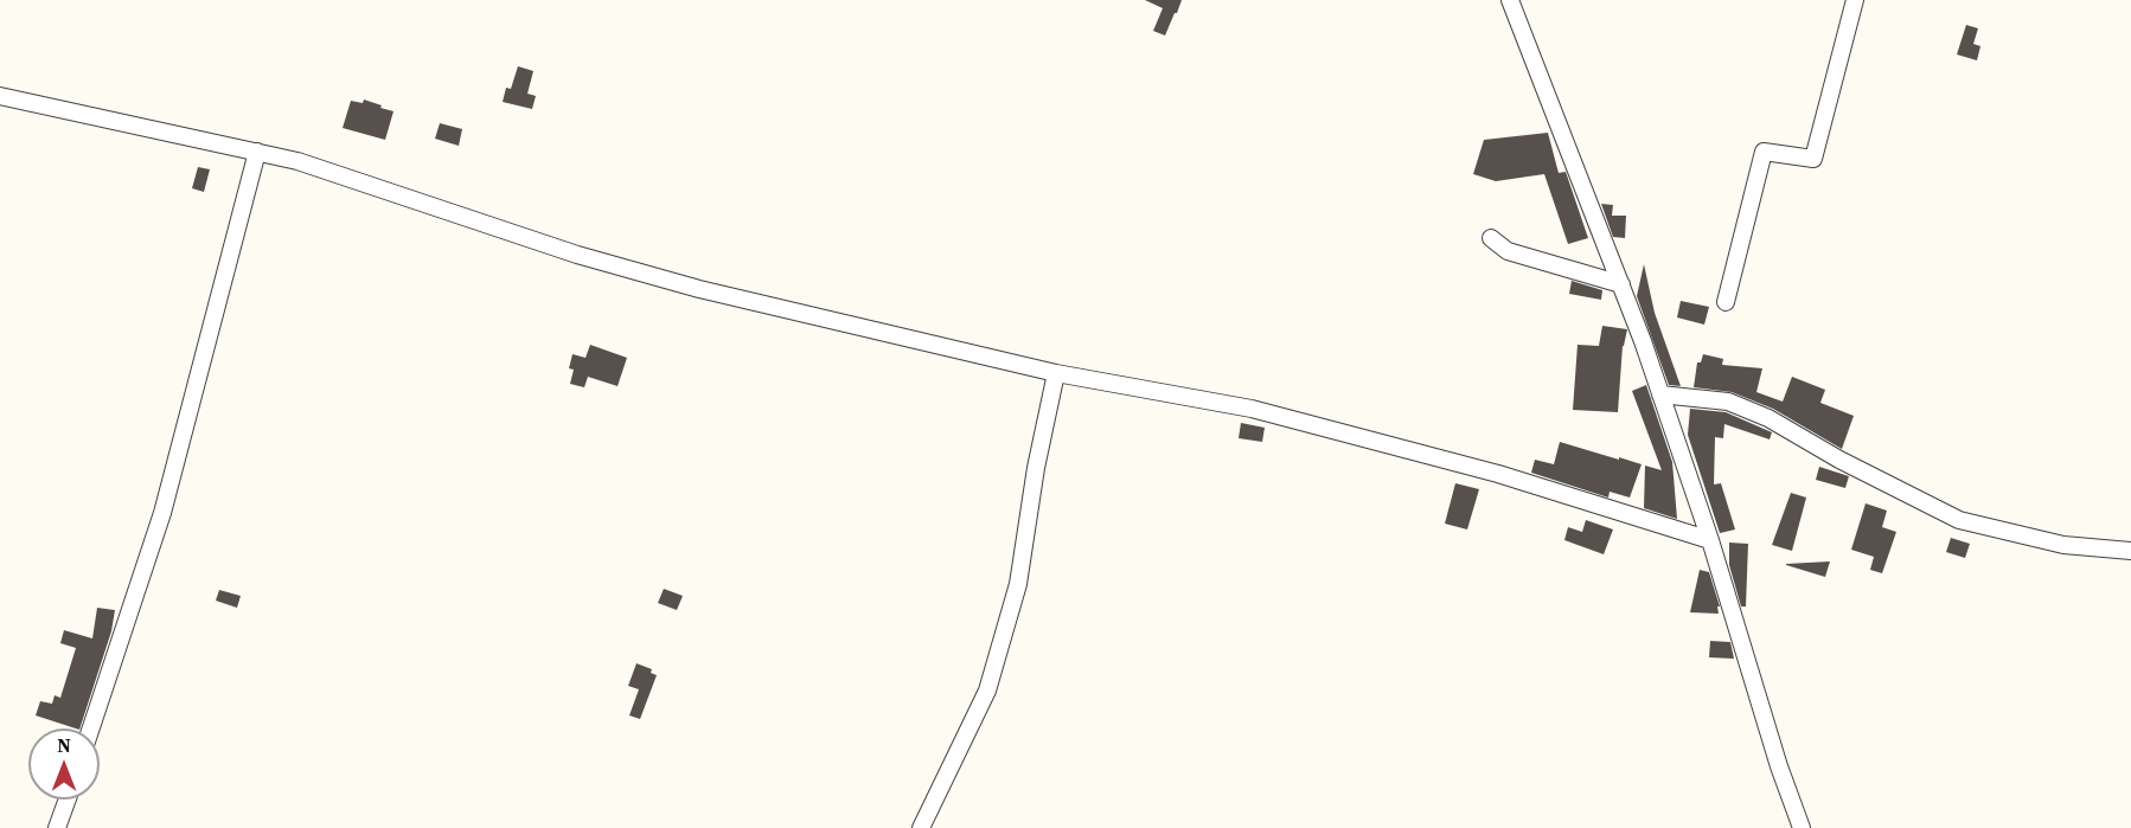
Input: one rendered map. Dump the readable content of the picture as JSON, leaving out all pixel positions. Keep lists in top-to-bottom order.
{
  "north": "top"
}
